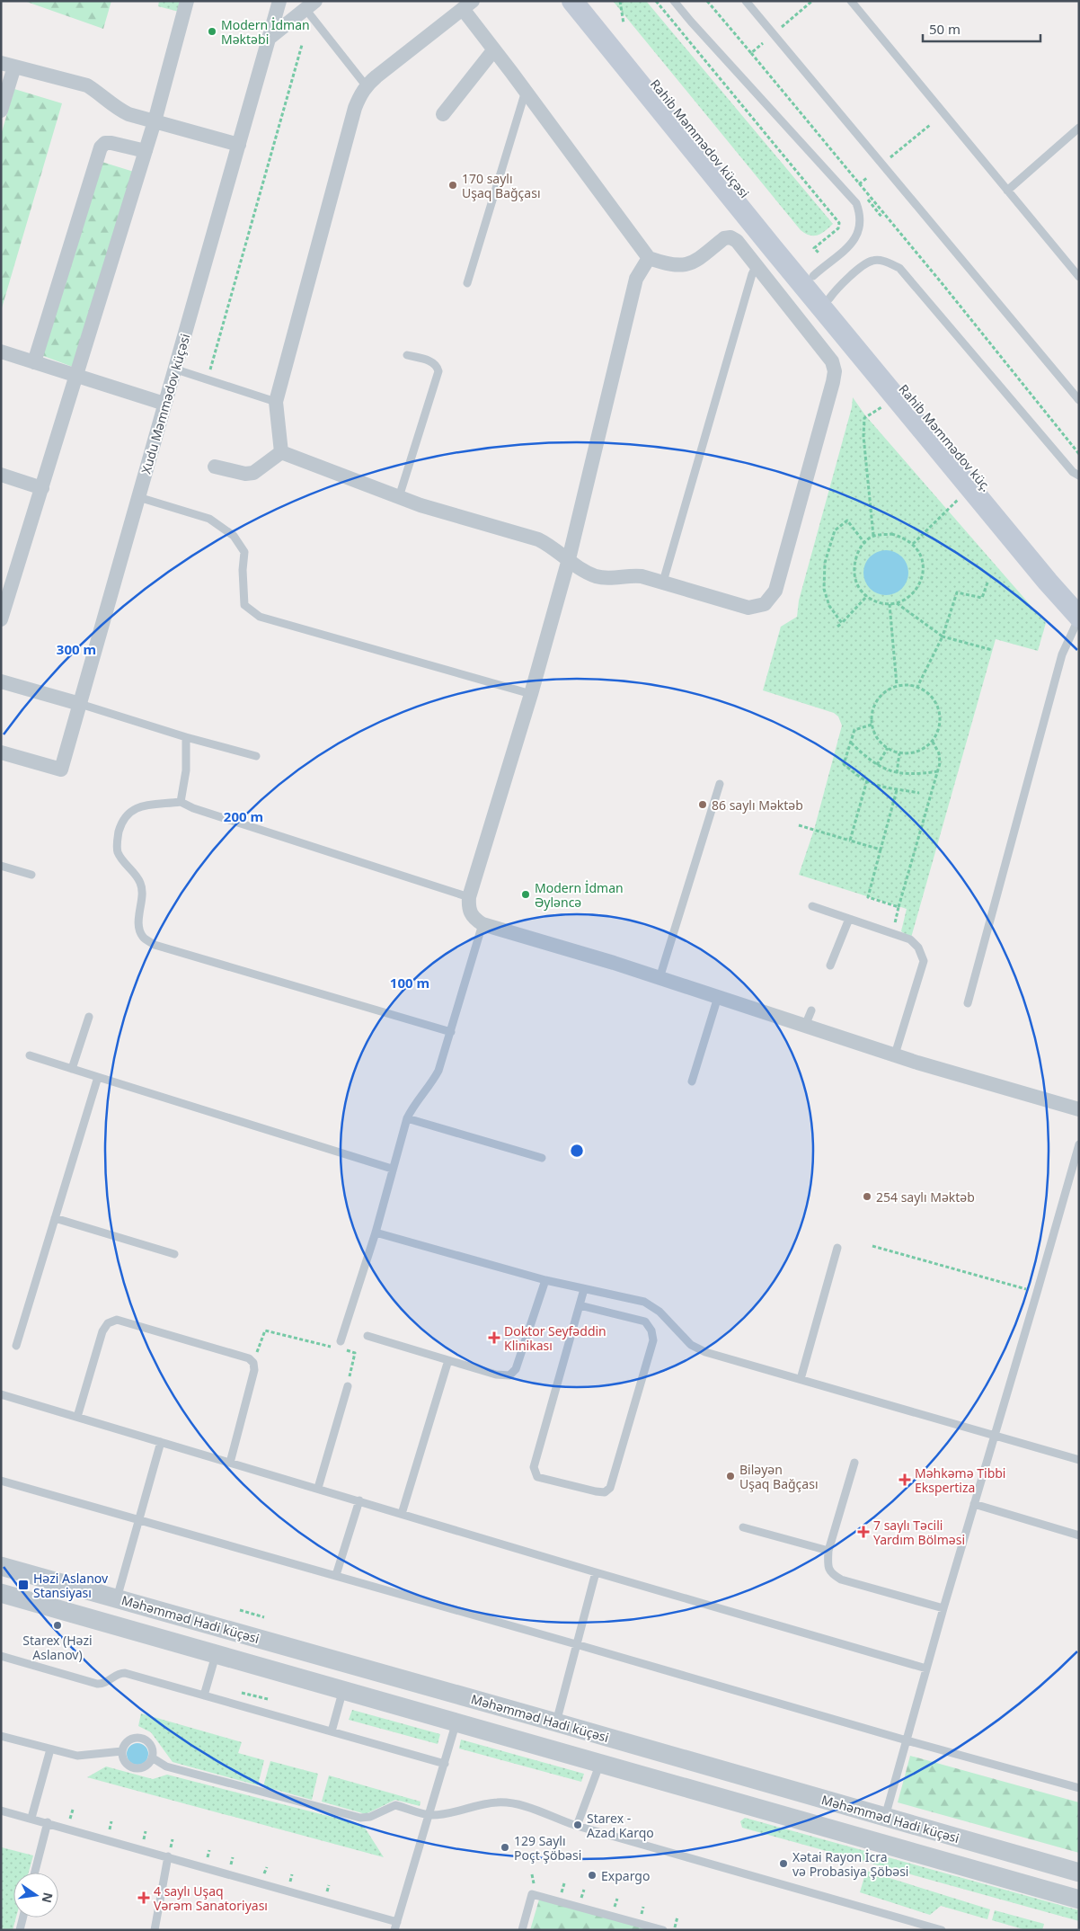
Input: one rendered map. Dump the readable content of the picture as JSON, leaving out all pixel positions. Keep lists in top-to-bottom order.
{
  "streets": {
    "main road": ["Rahib Məmmədov küçəsi", "Rahib Məmmədov küç."],
    "street": ["Xudu Məmmədov küçəsi", "Məhəmməd Hadi küçəsi"]
  },
  "crossings": [
    ["Rahib Məmmədov küçəsi", "Rahib Məmmədov küç."]
  ],
  "places": {
    "other": [
      "Modern İdman Məktəbi",
      "170 saylı Uşaq Bağçası",
      "86 saylı Məktəb",
      "Modern İdman Əyləncə",
      "254 saylı Məktəb",
      "Biləyən Uşaq Bağçası",
      "Starex (Həzi Aslanov)",
      "Starex - Azad Karqo",
      "129 Saylı Poçt Şöbəsi",
      "Xətai Rayon İcra və Probasiya Şöbəsi",
      "Expargo"
    ],
    "health": [
      "Doktor Seyfәddin Klinikası",
      "Məhkəmə Tibbi Ekspertiza",
      "7 saylı Təcili Yardım Bölməsi",
      "4 saylı Uşaq Vərəm Sanatoriyası"
    ],
    "transit": ["Həzi Aslanov Stansiyası"]
  },
  "scale_bar": "50 m",
  "north": "right",
  "rings": ["300 m", "200 m", "100 m"]
}
